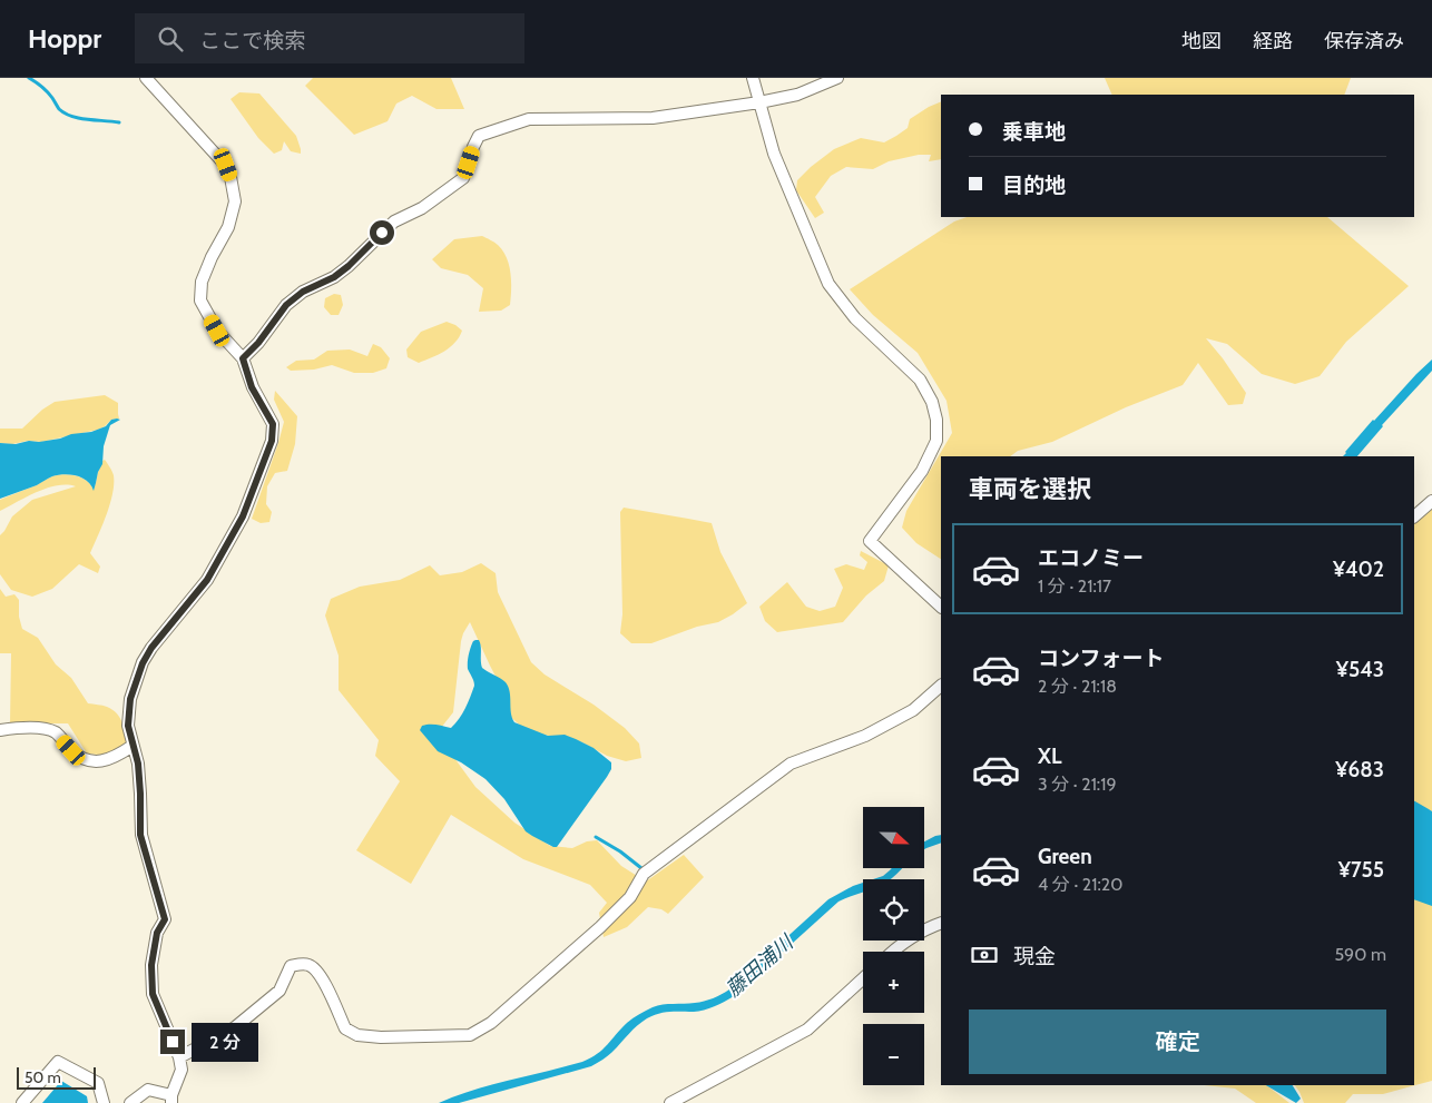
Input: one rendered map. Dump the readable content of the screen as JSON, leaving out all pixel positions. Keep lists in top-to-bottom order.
{
  "water": ["藤田浦川"],
  "scale_bar": "50 m",
  "north": "right",
  "page": {
    "header": "Hoppr",
    "search": "ここで検索",
    "nav": ["地図", "経路", "保存済み"],
    "banner": ["乗車地", "目的地"],
    "heading": "車両を選択",
    "list": [
      {
        "name": "エコノミー",
        "note": "1 分 · 21:17",
        "value": "¥402"
      },
      {
        "name": "コンフォート",
        "note": "2 分 · 21:18",
        "value": "¥543"
      },
      {
        "name": "XL",
        "note": "3 分 · 21:19",
        "value": "¥683"
      },
      {
        "name": "Green",
        "note": "4 分 · 21:20",
        "value": "¥755"
      }
    ],
    "map_buttons": ["+", "−"],
    "pay": ["現金", "590 m"],
    "buttons": "確定",
    "bubble": "2 分",
    "scale": "50 m"
  }
}
